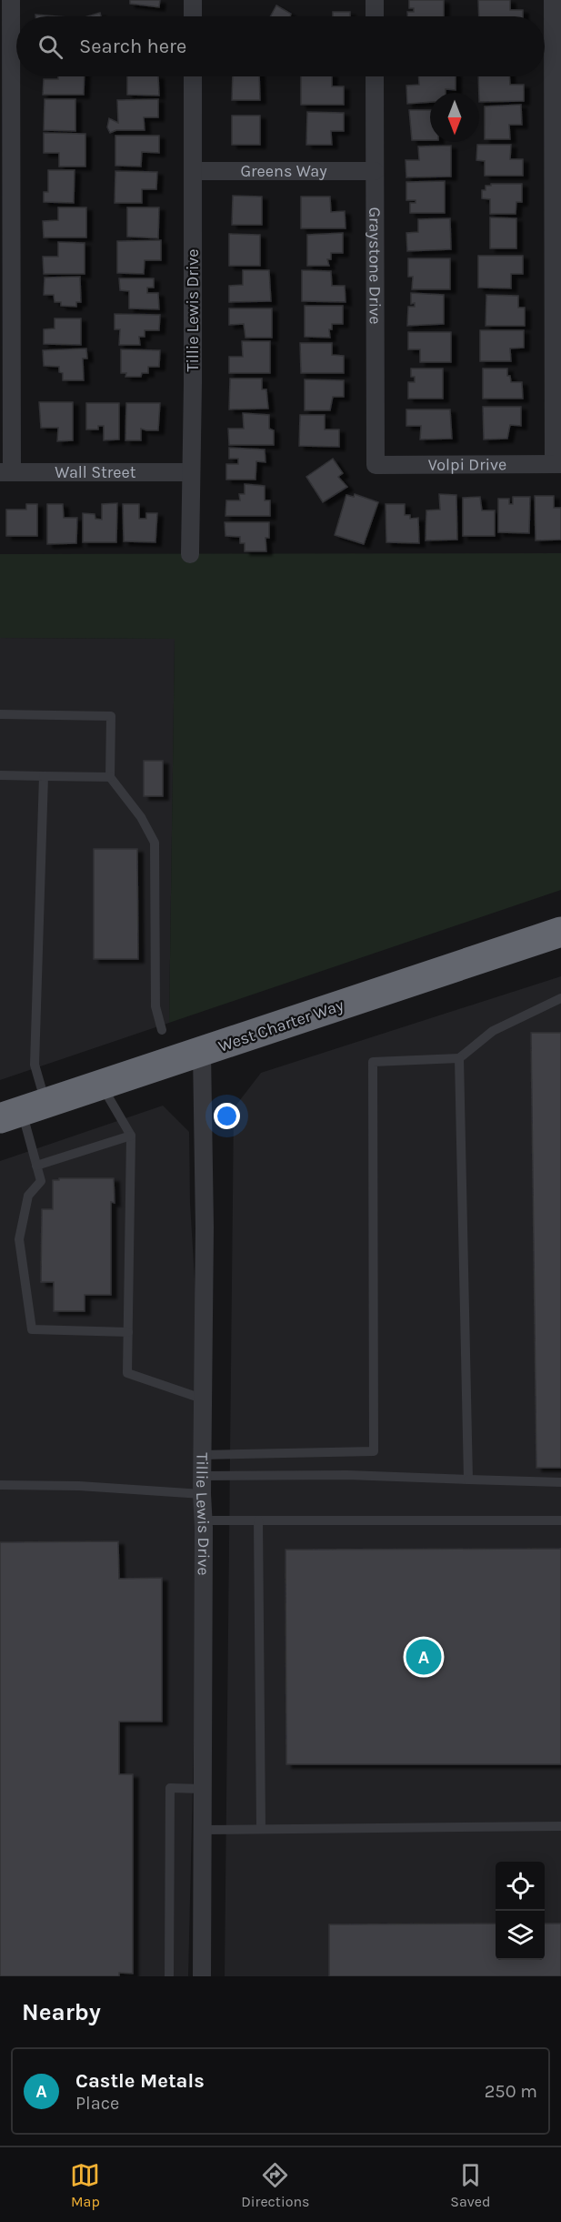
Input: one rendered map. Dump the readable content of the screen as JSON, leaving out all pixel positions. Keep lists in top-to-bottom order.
{
  "streets": {
    "highway": ["West Charter Way"],
    "street": [
      "Greens Way",
      "Graystone Drive",
      "Tillie Lewis Drive",
      "Volpi Drive",
      "Wall Street"
    ]
  },
  "crossings": [
    ["Greens Way", "Graystone Drive"],
    ["Greens Way", "Tillie Lewis Drive"],
    ["Graystone Drive", "Volpi Drive"],
    ["Tillie Lewis Drive", "Wall Street"],
    ["Tillie Lewis Drive", "West Charter Way"]
  ],
  "north": "bottom",
  "page": {
    "search": "Search here",
    "pins": "A",
    "heading": "Nearby",
    "list": [
      {
        "mark": "A",
        "name": "Castle Metals",
        "note": "Place",
        "value": "250 m"
      }
    ],
    "nav": ["Map", "Directions", "Saved"]
  }
}
